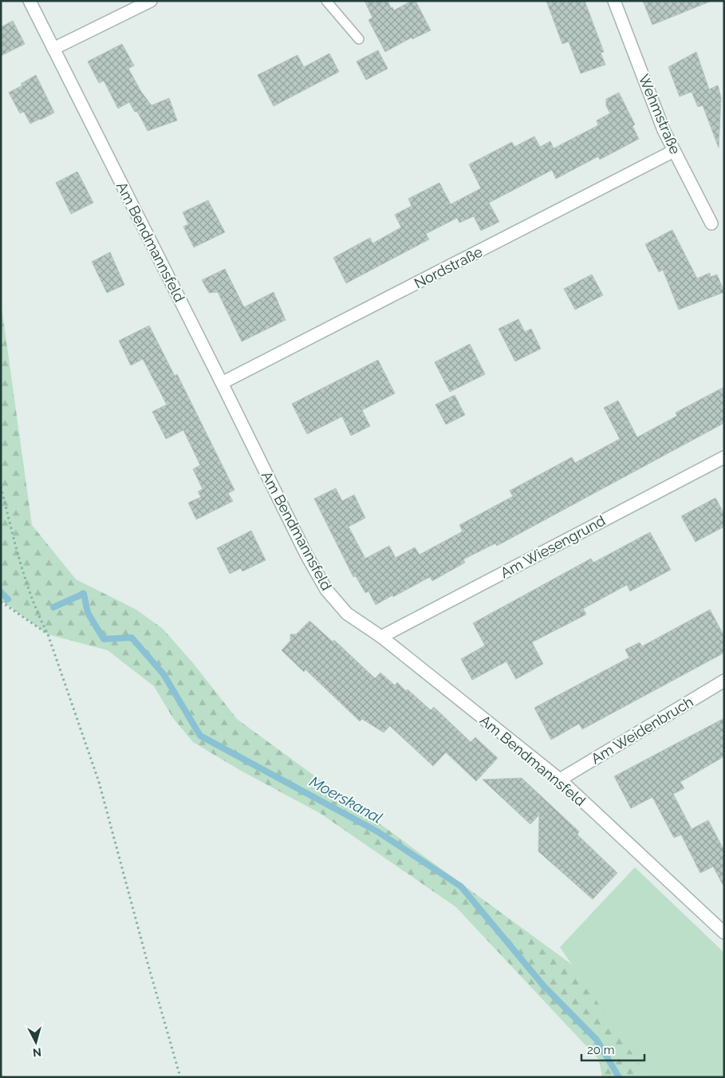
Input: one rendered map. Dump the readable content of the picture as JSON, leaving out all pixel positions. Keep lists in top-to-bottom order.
{
  "streets": {
    "street": [
      "Wehmstraße",
      "Am Bendmannsfeld",
      "Nordstraße",
      "Am Wiesengrund",
      "Am Weidenbruch"
    ]
  },
  "crossings": [
    ["Wehmstraße", "Nordstraße"],
    ["Am Bendmannsfeld", "Nordstraße"],
    ["Am Bendmannsfeld", "Am Wiesengrund"],
    ["Am Bendmannsfeld", "Am Weidenbruch"]
  ],
  "water": ["Moerskanal"],
  "scale_bar": "20 m",
  "north": "bottom"
}
